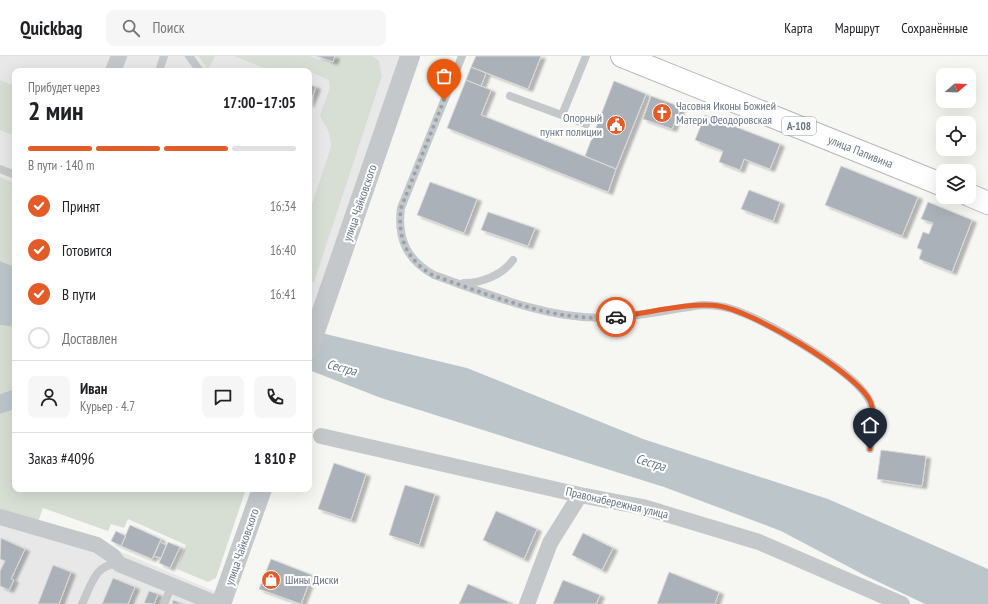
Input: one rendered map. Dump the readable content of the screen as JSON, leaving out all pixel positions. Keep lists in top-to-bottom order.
{
  "streets": {
    "highway": ["А-108", "улица Папивина"],
    "street": ["улица Чайковского", "Правонабережная улица"]
  },
  "water": ["Сестра"],
  "places": {
    "church": ["Часовня Иконы Божией Матери Феодоровская"],
    "public building": ["Опорный пункт полиции"],
    "shop": ["Шины Диски"]
  },
  "north": "right",
  "page": {
    "header": "Quickbag",
    "search": "Поиск",
    "nav": ["Карта", "Маршрут", "Сохранённые"],
    "heading": ["2 мин", "Прибудет через", "17:00–17:05"],
    "panel": [
      "Иван",
      "Курьер · 4.7",
      "Заказ #4096",
      "1 810 ₽"
    ],
    "bar": "В пути · 140 m",
    "list": [
      ["Принят", "16:34"],
      ["Готовится", "16:40"],
      ["В пути", "16:41"],
      "Доставлен"
    ]
  }
}
